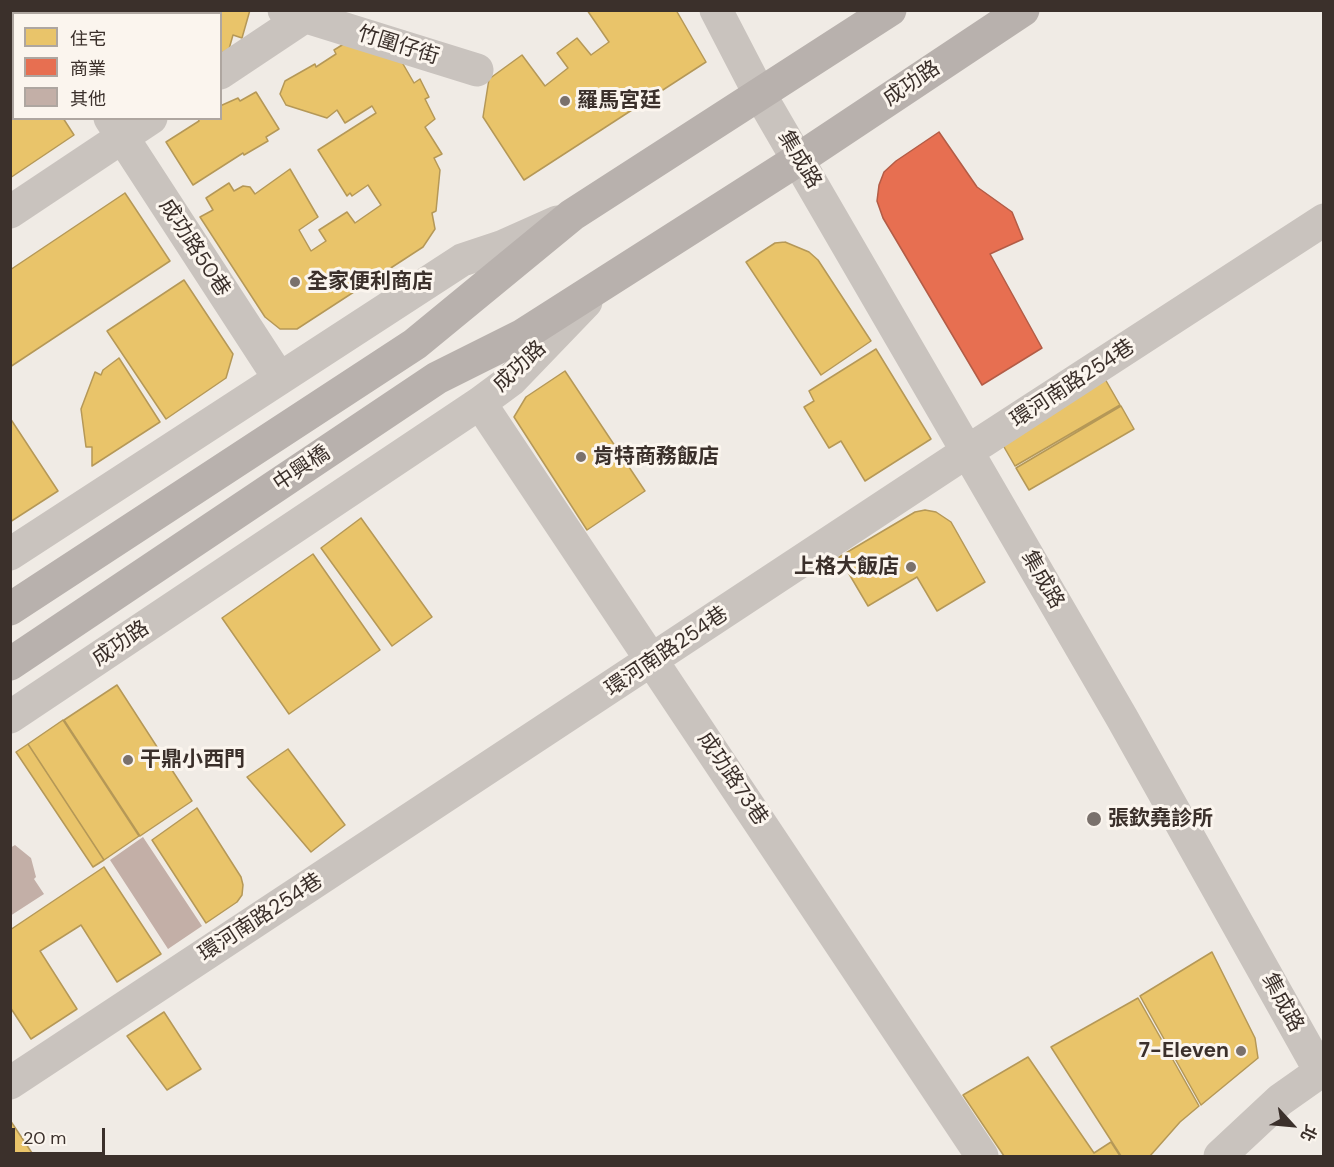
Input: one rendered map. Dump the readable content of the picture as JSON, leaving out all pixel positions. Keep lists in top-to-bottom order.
{
  "streets": {
    "main road": ["成功路", "中興橋"],
    "street": [
      "竹圍仔街",
      "集成路",
      "成功路50巷",
      "環河南路254巷",
      "成功路73巷"
    ]
  },
  "crossings": [
    ["成功路", "集成路"],
    ["成功路", "中興橋"],
    ["成功路", "成功路73巷"],
    ["集成路", "環河南路254巷"],
    ["環河南路254巷", "成功路73巷"]
  ],
  "places": [
    "羅馬宮廷",
    "全家便利商店",
    "肯特商務飯店",
    "上格大飯店",
    "干鼎小西門",
    "張欽堯診所",
    "7-Eleven"
  ],
  "legend": ["住宅", "商業", "其他"],
  "scale_bar": "20 m",
  "north": "bottom right"
}
